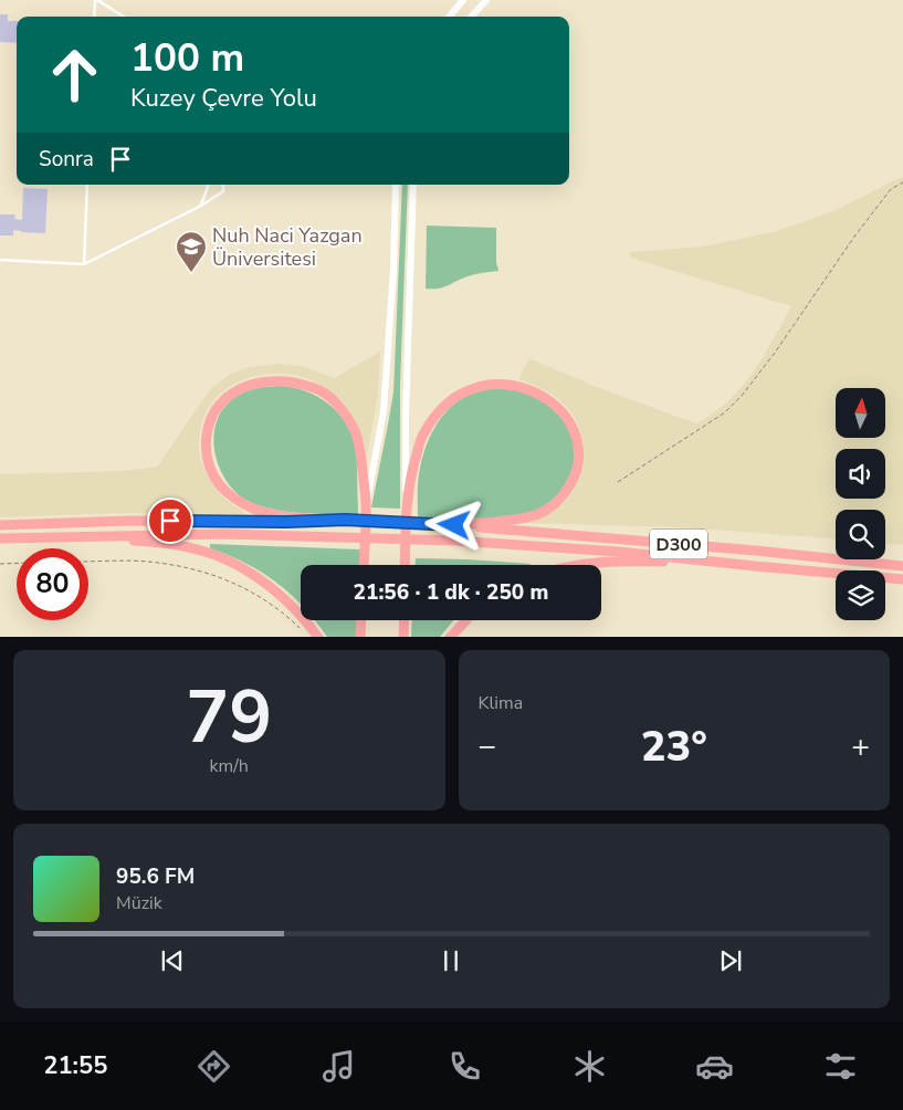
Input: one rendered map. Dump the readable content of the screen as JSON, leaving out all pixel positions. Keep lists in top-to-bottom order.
{
  "streets": {
    "highway": ["D300"]
  },
  "places": {
    "school or university": ["Nuh Naci Yazgan Üniversitesi"]
  },
  "north": "top",
  "page": {
    "turn": ["100 m", "Kuzey Çevre Yolu"],
    "then": "Sonra",
    "limit": "80",
    "trip": "21:56 · 1 dk · 250 m",
    "tile": [
      ["79", "km/h"],
      "Klima"
    ],
    "heat": ["−", "23°", "+"],
    "song": ["95.6 FM", "Müzik"],
    "tabs": "21:55"
  }
}
